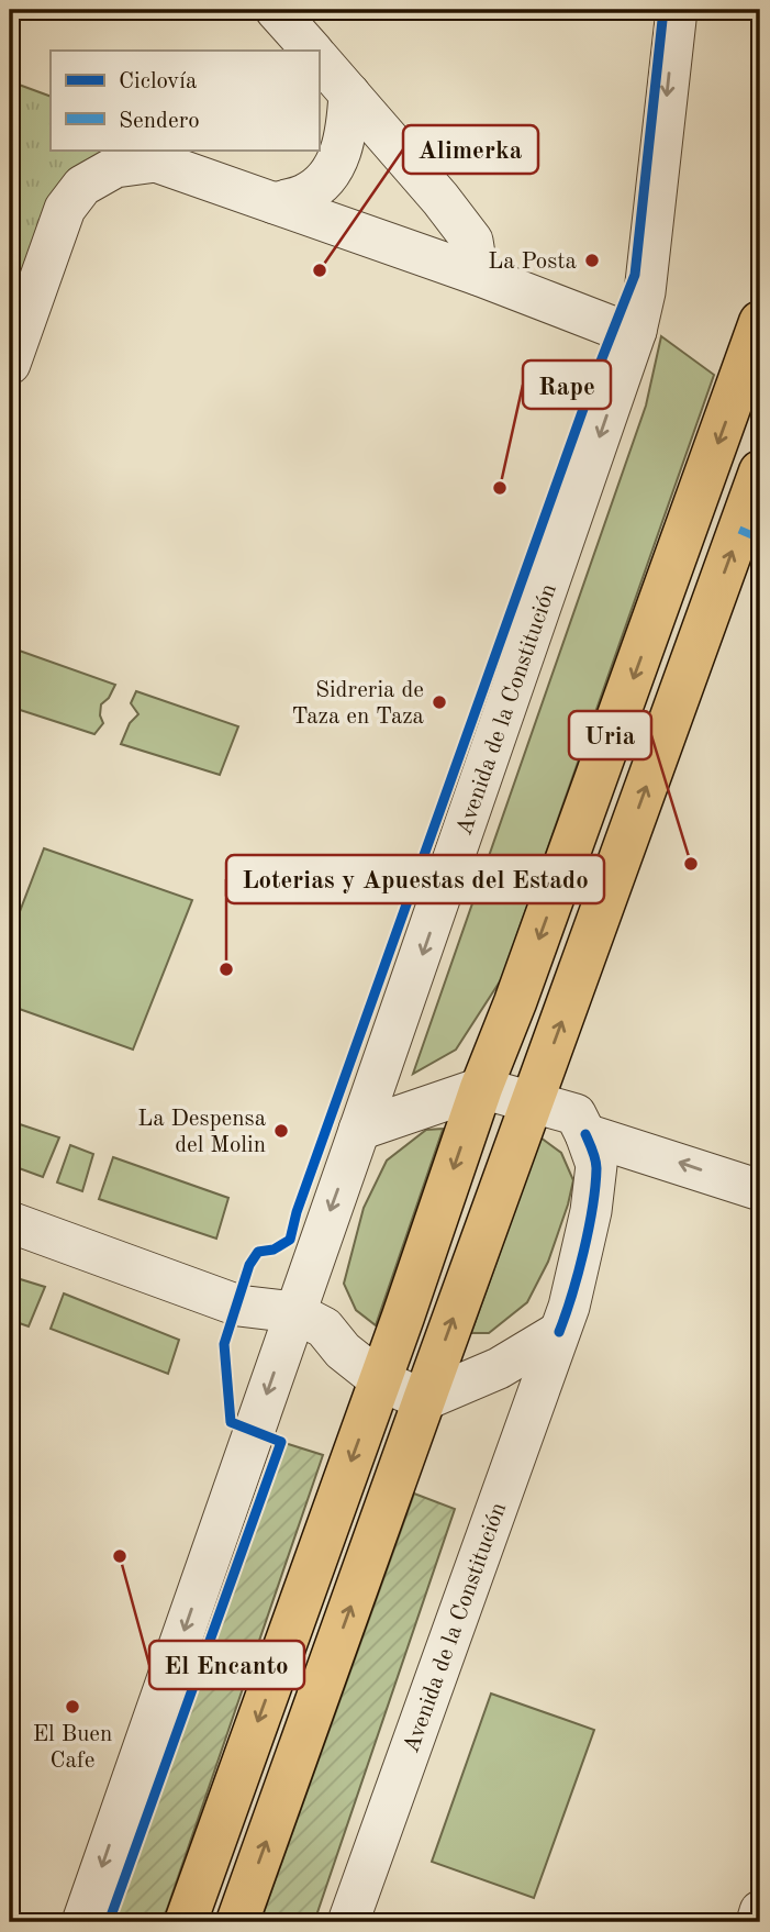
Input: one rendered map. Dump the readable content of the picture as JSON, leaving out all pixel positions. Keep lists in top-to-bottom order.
{
  "streets": {
    "street": ["Avenida de la Constitución"]
  },
  "places": [
    "La Posta",
    "Alimerka",
    "Rape",
    "Sidreria de Taza en Taza",
    "Uria",
    "Loterias y Apuestas del Estado",
    "La Despensa del Molin",
    "El Encanto",
    "El Buen Cafe"
  ],
  "legend": ["Ciclovía", "Sendero"]
}
